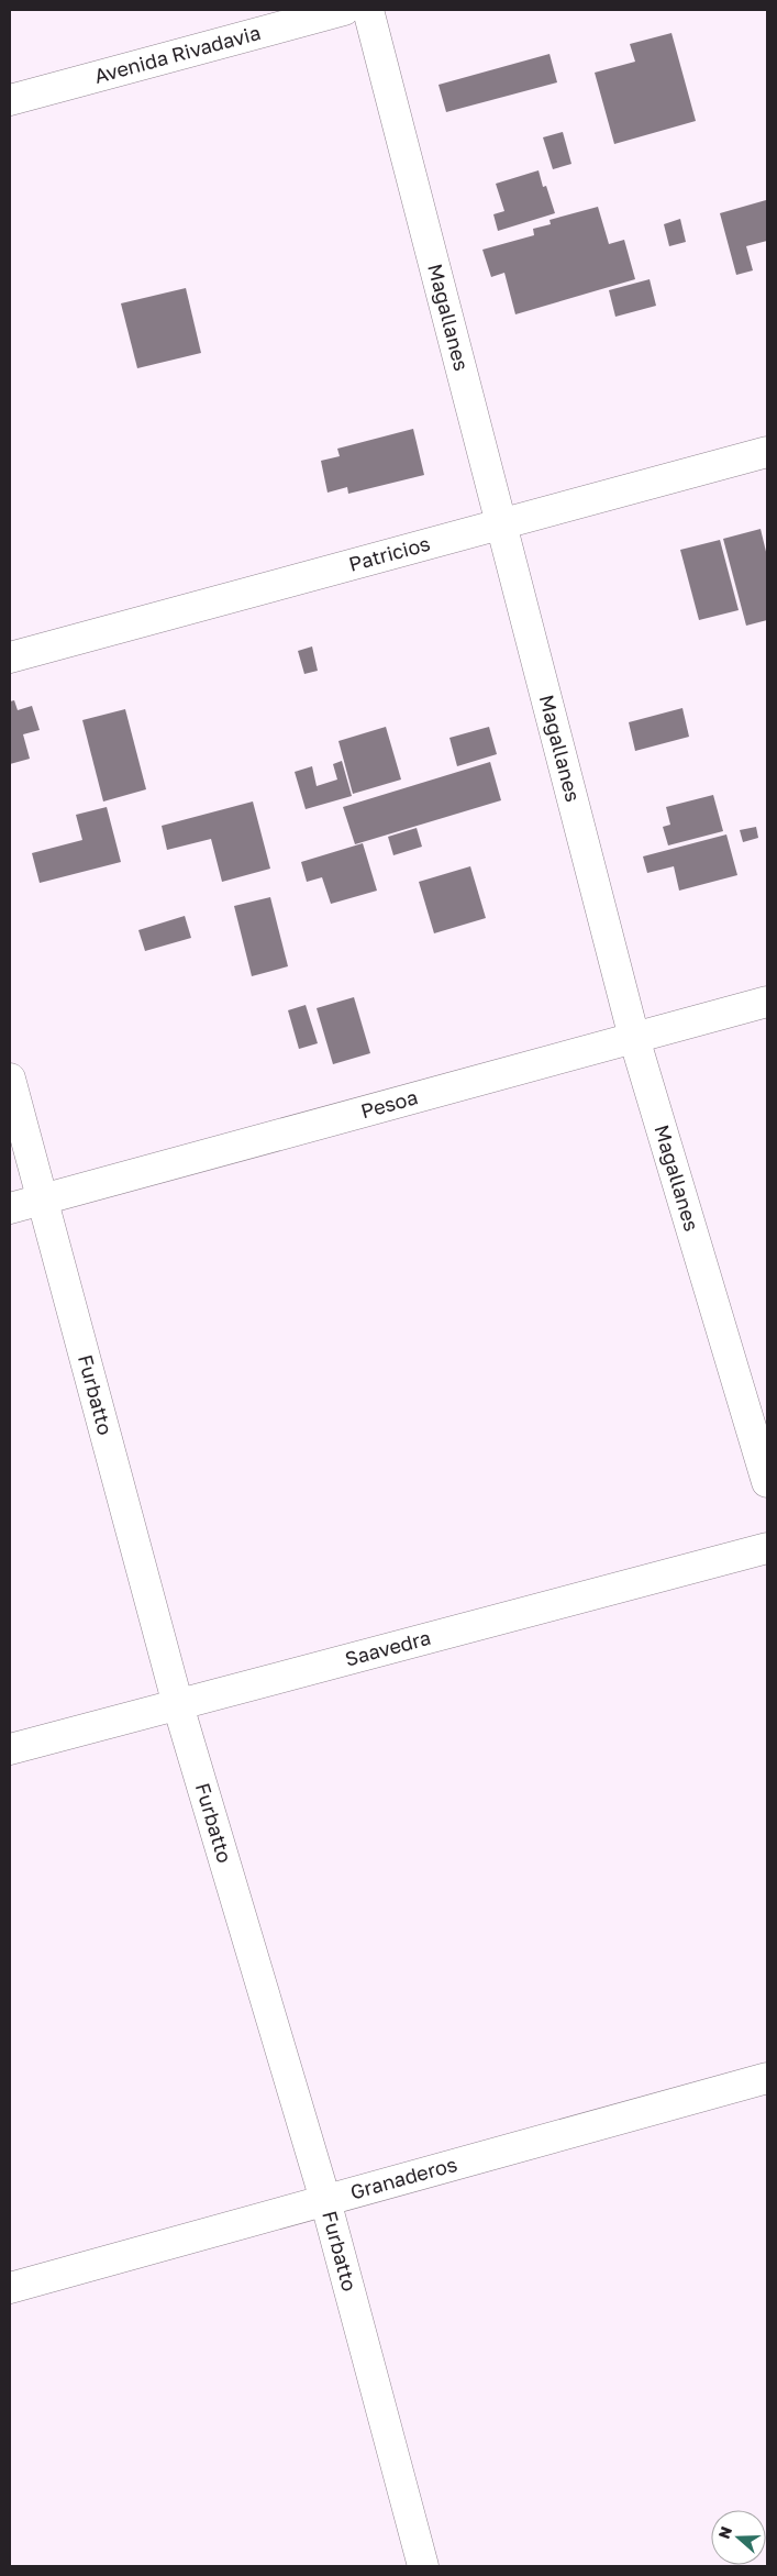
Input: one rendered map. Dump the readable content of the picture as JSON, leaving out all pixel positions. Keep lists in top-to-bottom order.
{
  "streets": {
    "street": [
      "Avenida Rivadavia",
      "Magallanes",
      "Patricios",
      "Pesoa",
      "Furbatto",
      "Saavedra",
      "Granaderos"
    ]
  },
  "crossings": [
    ["Magallanes", "Patricios"],
    ["Magallanes", "Pesoa"],
    ["Pesoa", "Furbatto"],
    ["Furbatto", "Saavedra"],
    ["Furbatto", "Granaderos"]
  ],
  "north": "left"
}
